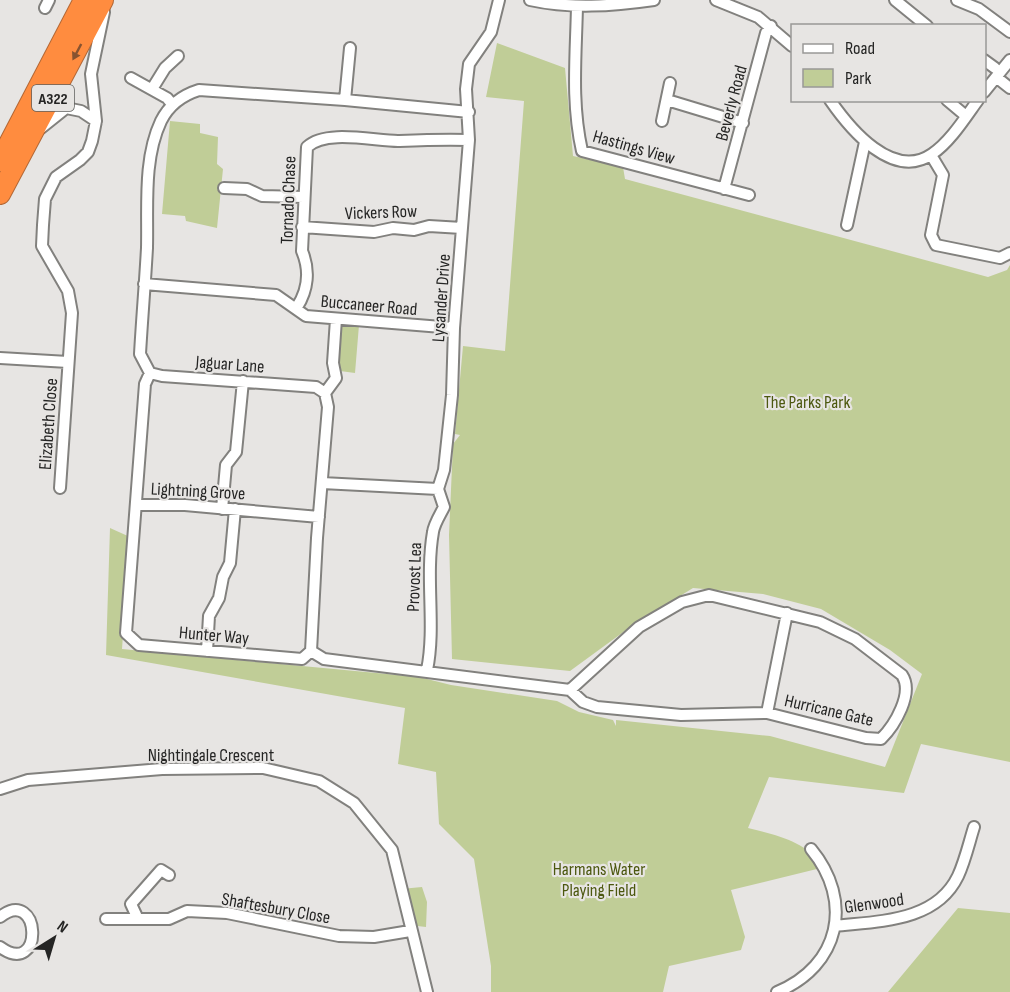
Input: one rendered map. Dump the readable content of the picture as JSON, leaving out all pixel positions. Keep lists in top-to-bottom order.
{
  "streets": {
    "highway": ["A322"],
    "street": [
      "Beverly Road",
      "Hastings View",
      "Tornado Chase",
      "Vickers Row",
      "Lysander Drive",
      "Buccaneer Road",
      "Jaguar Lane",
      "Elizabeth Close",
      "Lightning Grove",
      "Provost Lea",
      "Hunter Way",
      "Hurricane Gate",
      "Nightingale Crescent",
      "Glenwood",
      "Shaftesbury Close"
    ]
  },
  "crossings": [
    ["A322", "Elizabeth Close"],
    ["Beverly Road", "Hastings View"],
    ["Tornado Chase", "Vickers Row"],
    ["Tornado Chase", "Lysander Drive"],
    ["Tornado Chase", "Buccaneer Road"],
    ["Vickers Row", "Lysander Drive"],
    ["Lysander Drive", "Buccaneer Road"],
    ["Lysander Drive", "Provost Lea"],
    ["Jaguar Lane", "Lightning Grove"],
    ["Lightning Grove", "Hunter Way"],
    ["Provost Lea", "Hurricane Gate"],
    ["Nightingale Crescent", "Shaftesbury Close"]
  ],
  "parks": ["The Parks Park", "Harmans Water Playing Field"],
  "legend": ["Road", "Park"],
  "north": "top right"
}
